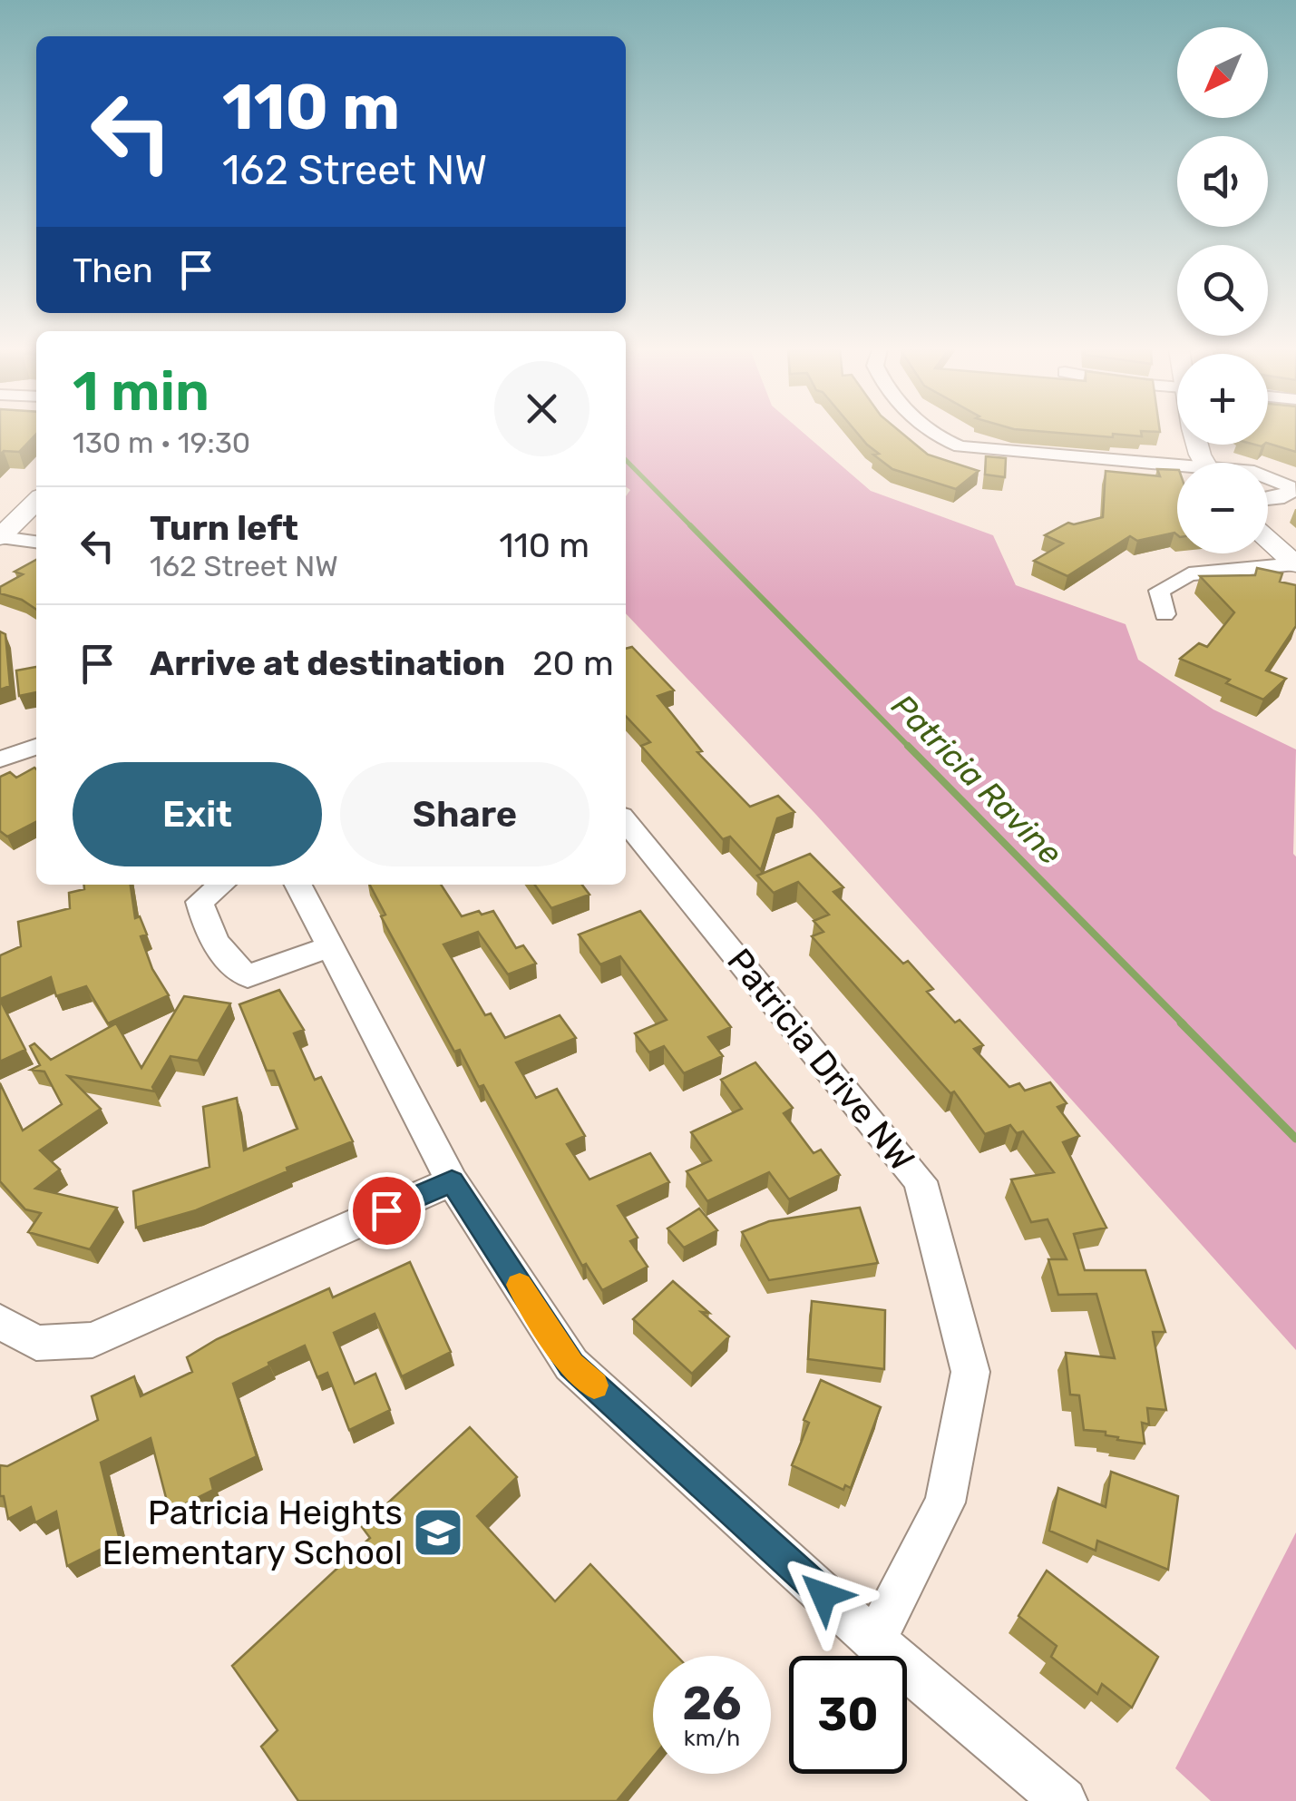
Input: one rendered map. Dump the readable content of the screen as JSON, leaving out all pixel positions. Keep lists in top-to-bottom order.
{
  "streets": {
    "street": ["Patricia Drive NW"]
  },
  "water": ["Patricia Ravine"],
  "places": {
    "school or university": ["Patricia Heights Elementary School"]
  },
  "north": "bottom left",
  "page": {
    "map_buttons": ["+", "−"],
    "turn": ["110 m", "162 Street NW"],
    "then": "Then",
    "heading": ["1 min", "130 m · 19:30"],
    "list": [
      {
        "name": "Turn left",
        "note": "162 Street NW",
        "value": "110 m"
      },
      {
        "name": "Arrive at destination",
        "value": "20 m"
      }
    ],
    "buttons": ["Exit", "Share"],
    "speed": "26 km/h",
    "limit": "30"
  }
}
